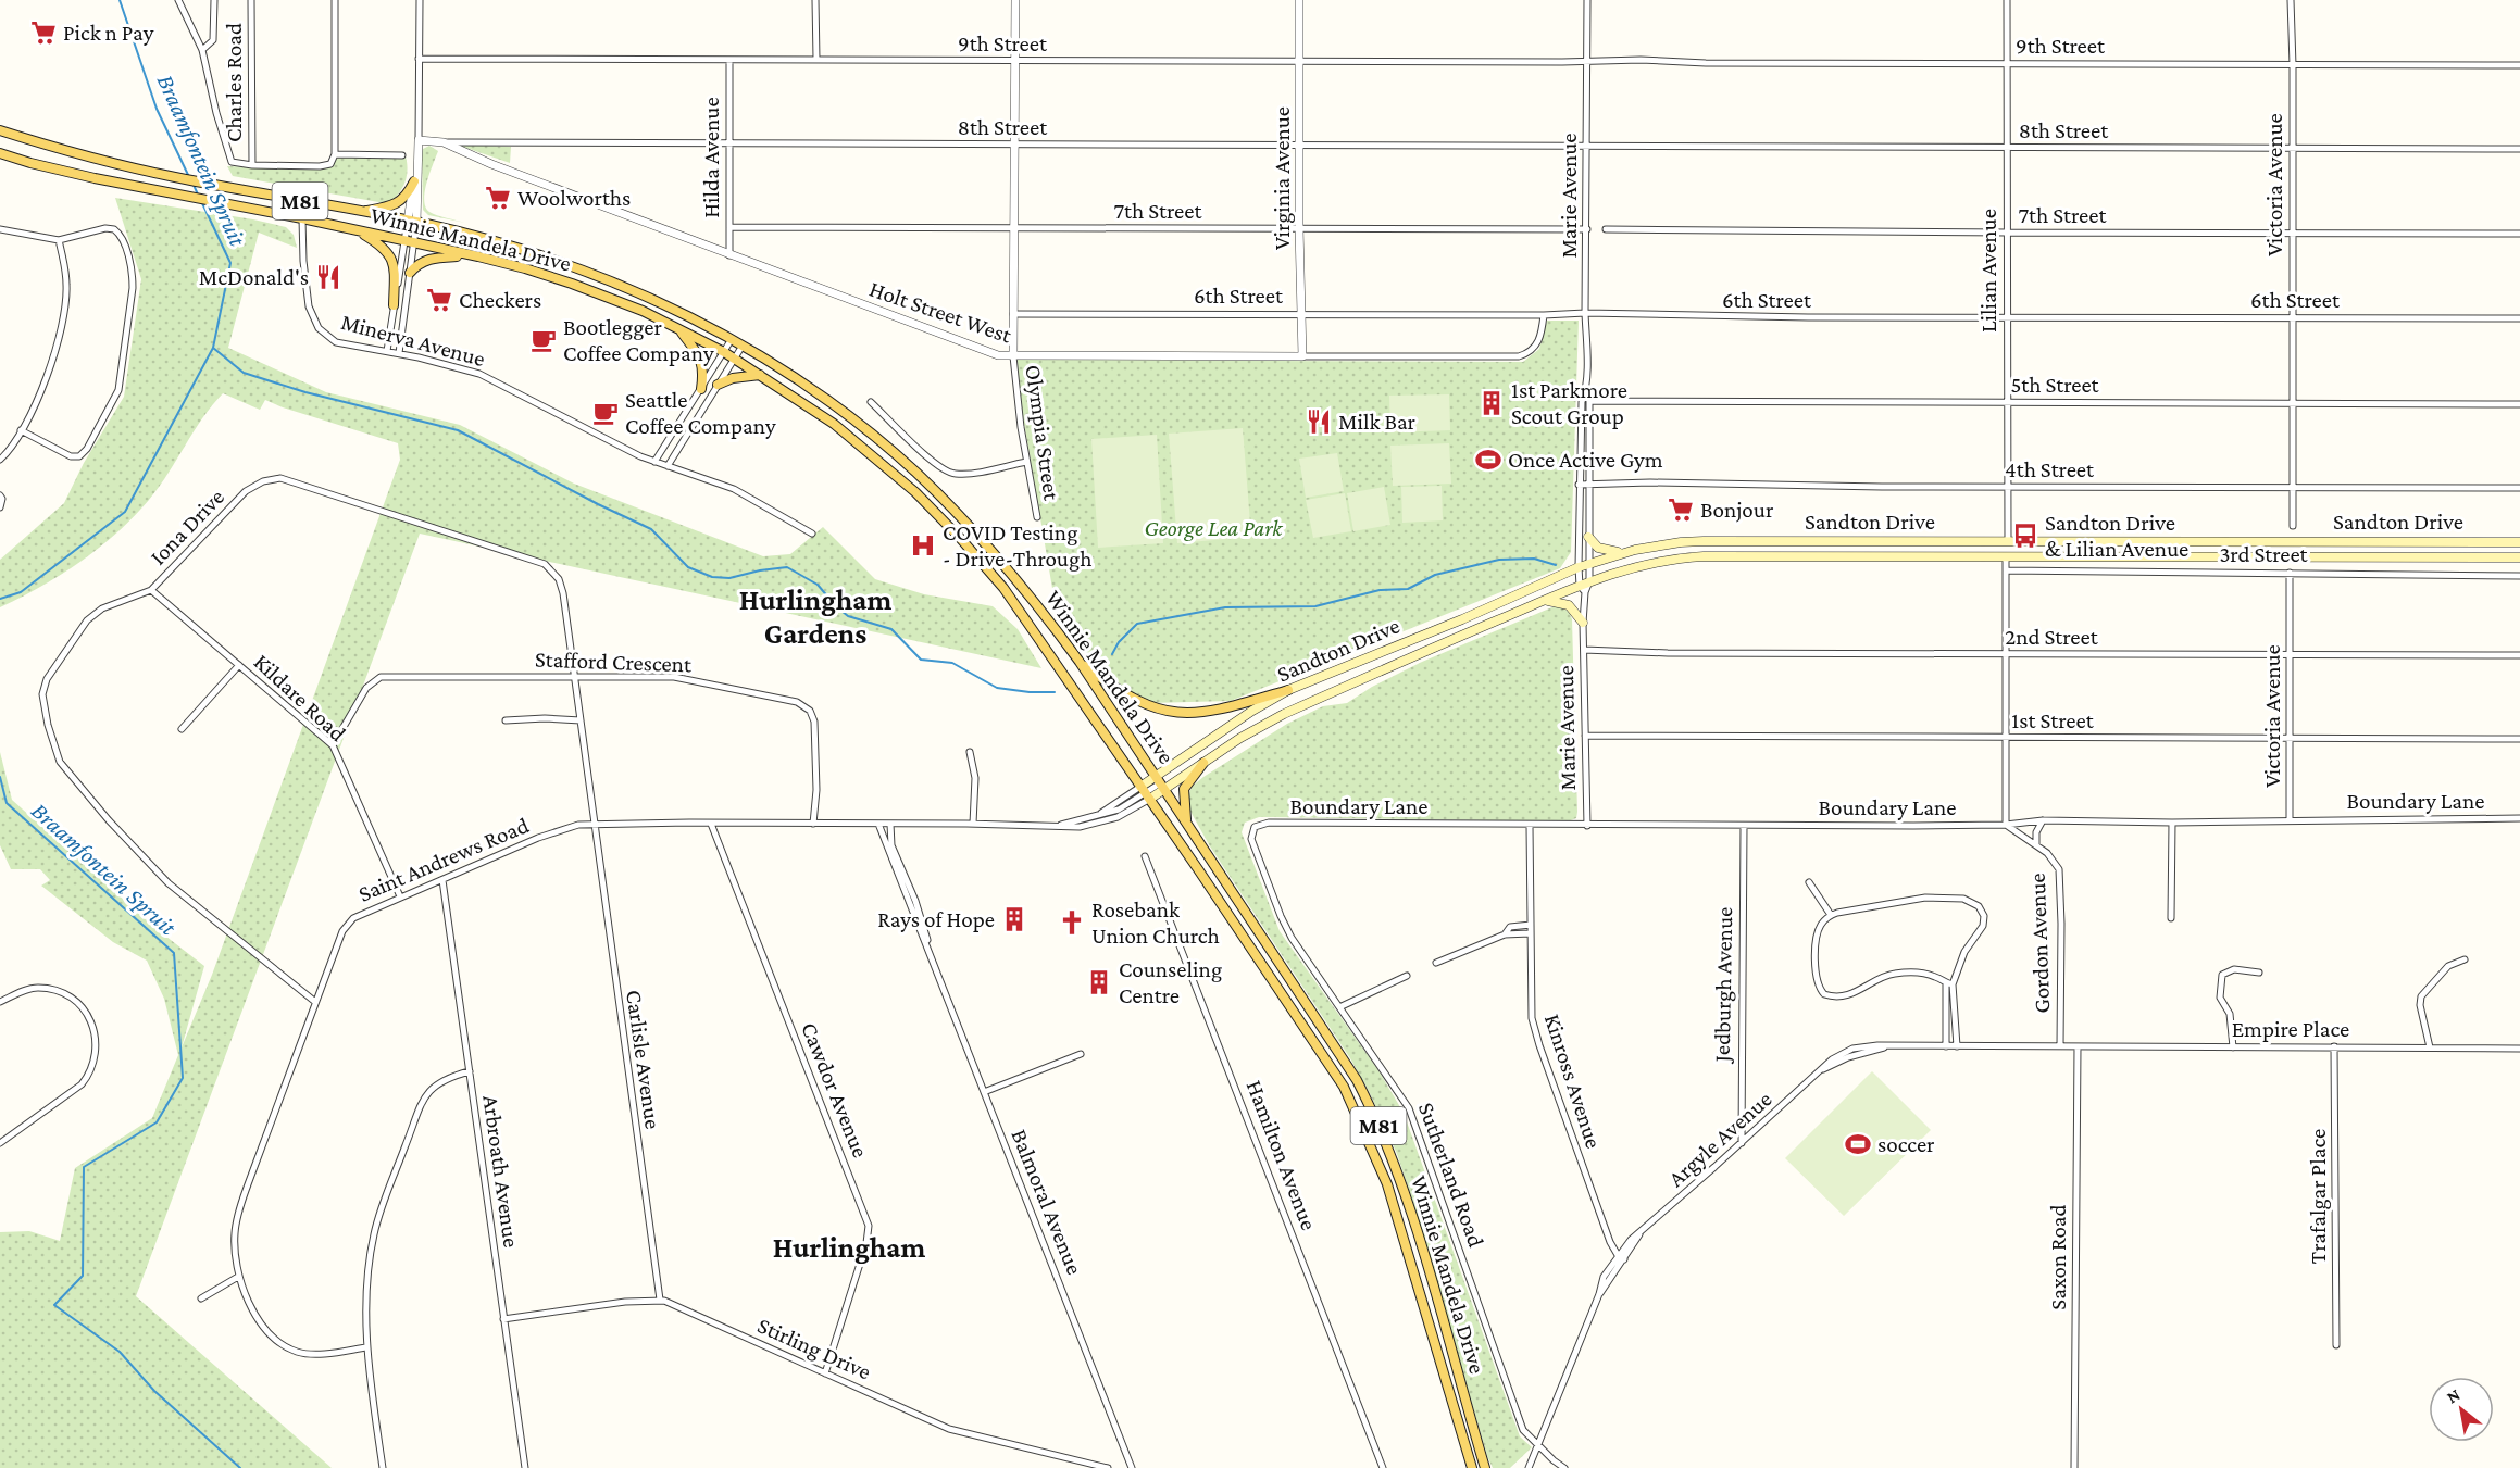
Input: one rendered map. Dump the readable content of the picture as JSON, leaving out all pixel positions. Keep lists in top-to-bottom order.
{
  "streets": {
    "main road": ["M81", "Winnie Mandela Drive", "Sandton Drive"],
    "street": [
      "9th Street",
      "Charles Road",
      "8th Street",
      "Hilda Avenue",
      "Virginia Avenue",
      "Victoria Avenue",
      "Marie Avenue",
      "7th Street",
      "Lilian Avenue",
      "6th Street",
      "Holt Street West",
      "Minerva Avenue",
      "5th Street",
      "Olympia Street",
      "4th Street",
      "Iona Drive",
      "3rd Street",
      "2nd Street",
      "Stafford Crescent",
      "Kildare Road",
      "1st Street",
      "Boundary Lane",
      "Saint Andrews Road",
      "Gordon Avenue",
      "Jedburgh Avenue",
      "Empire Place",
      "Carlisle Avenue",
      "Kinross Avenue",
      "Cawdor Avenue",
      "Argyle Avenue",
      "Hamilton Avenue",
      "Arbroath Avenue",
      "Sutherland Road",
      "Trafalgar Place",
      "Balmoral Avenue",
      "Saxon Road",
      "Stirling Drive"
    ]
  },
  "crossings": [
    ["9th Street", "Hilda Avenue"],
    ["9th Street", "Virginia Avenue"],
    ["9th Street", "Victoria Avenue"],
    ["9th Street", "Marie Avenue"],
    ["9th Street", "Lilian Avenue"],
    ["9th Street", "Olympia Street"],
    ["8th Street", "Hilda Avenue"],
    ["8th Street", "Virginia Avenue"],
    ["8th Street", "Victoria Avenue"],
    ["8th Street", "Marie Avenue"],
    ["8th Street", "Lilian Avenue"],
    ["8th Street", "Holt Street West"],
    ["8th Street", "Olympia Street"],
    ["Hilda Avenue", "7th Street"],
    ["Hilda Avenue", "Holt Street West"],
    ["Virginia Avenue", "7th Street"],
    ["Virginia Avenue", "6th Street"],
    ["Virginia Avenue", "Holt Street West"],
    ["Victoria Avenue", "7th Street"],
    ["Victoria Avenue", "6th Street"],
    ["Victoria Avenue", "5th Street"],
    ["Victoria Avenue", "4th Street"],
    ["Victoria Avenue", "3rd Street"],
    ["Victoria Avenue", "2nd Street"],
    ["Victoria Avenue", "1st Street"],
    ["Victoria Avenue", "Boundary Lane"],
    ["Marie Avenue", "7th Street"],
    ["Marie Avenue", "6th Street"],
    ["Marie Avenue", "5th Street"],
    ["Marie Avenue", "4th Street"],
    ["Marie Avenue", "Sandton Drive"],
    ["Marie Avenue", "2nd Street"],
    ["Marie Avenue", "1st Street"],
    ["Marie Avenue", "Boundary Lane"],
    ["7th Street", "Lilian Avenue"],
    ["7th Street", "Olympia Street"],
    ["Winnie Mandela Drive", "Minerva Avenue"],
    ["Winnie Mandela Drive", "Sandton Drive"],
    ["Winnie Mandela Drive", "Saint Andrews Road"],
    ["Lilian Avenue", "6th Street"],
    ["Lilian Avenue", "5th Street"],
    ["Lilian Avenue", "4th Street"],
    ["Lilian Avenue", "Sandton Drive"],
    ["6th Street", "Holt Street West"],
    ["6th Street", "Olympia Street"],
    ["Holt Street West", "Olympia Street"],
    ["Iona Drive", "Stafford Crescent"],
    ["Iona Drive", "Kildare Road"],
    ["Iona Drive", "Saint Andrews Road"],
    ["Iona Drive", "Carlisle Avenue"],
    ["Stafford Crescent", "Kildare Road"],
    ["Stafford Crescent", "Saint Andrews Road"],
    ["Kildare Road", "Saint Andrews Road"],
    ["Boundary Lane", "Gordon Avenue"],
    ["Boundary Lane", "Jedburgh Avenue"],
    ["Boundary Lane", "Kinross Avenue"],
    ["Boundary Lane", "Sutherland Road"],
    ["Saint Andrews Road", "Carlisle Avenue"],
    ["Saint Andrews Road", "Cawdor Avenue"],
    ["Saint Andrews Road", "Arbroath Avenue"],
    ["Saint Andrews Road", "Balmoral Avenue"],
    ["Gordon Avenue", "Empire Place"],
    ["Gordon Avenue", "Argyle Avenue"],
    ["Jedburgh Avenue", "Argyle Avenue"],
    ["Empire Place", "Argyle Avenue"],
    ["Empire Place", "Trafalgar Place"],
    ["Empire Place", "Saxon Road"],
    ["Carlisle Avenue", "Stirling Drive"],
    ["Kinross Avenue", "Argyle Avenue"],
    ["Cawdor Avenue", "Stirling Drive"],
    ["Argyle Avenue", "Sutherland Road"],
    ["Arbroath Avenue", "Stirling Drive"]
  ],
  "districts": ["Hurlingham Gardens", "Hurlingham"],
  "water": ["Braamfontein Spruit"],
  "parks": ["George Lea Park"],
  "places": {
    "supermarket": [
      "Pick n Pay",
      "Woolworths",
      "Checkers",
      "Bonjour"
    ],
    "restaurant": ["McDonald's", "Milk Bar"],
    "cafe": ["Bootlegger Coffee Company", "Seattle Coffee Company"],
    "building": ["1st Parkmore Scout Group", "Rays of Hope", "Counseling Centre"],
    "sports": ["Once Active Gym", "soccer"],
    "bus stop": ["Sandton Drive & Lilian Avenue"],
    "hospital": ["COVID Testing - Drive-Through"],
    "church": ["Rosebank Union Church"]
  },
  "north": "top left"
}
